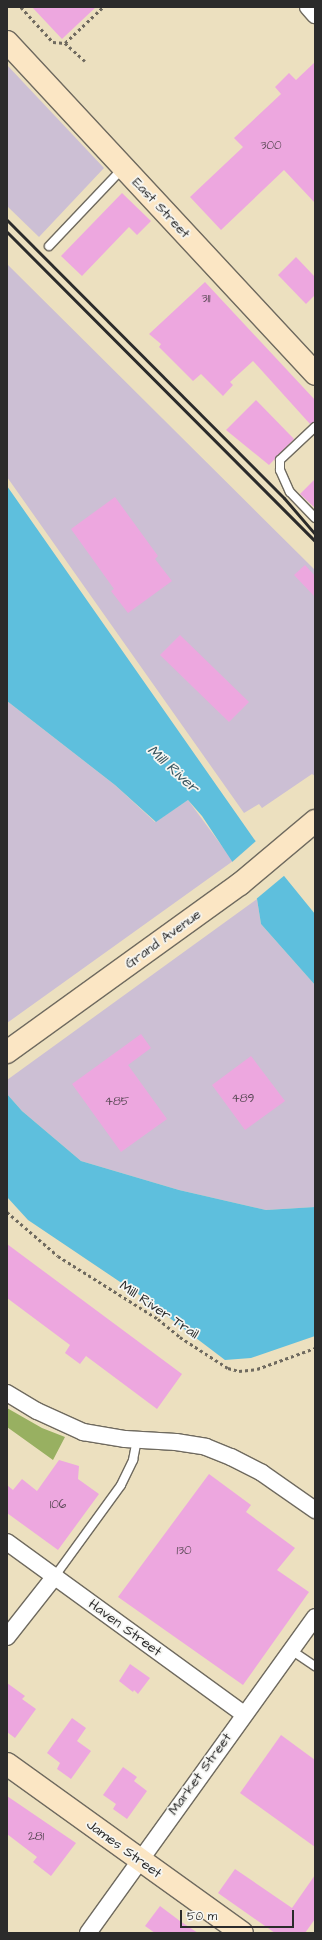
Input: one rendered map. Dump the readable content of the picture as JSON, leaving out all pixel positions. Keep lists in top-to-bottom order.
{
  "streets": {
    "main road": ["East Street", "Grand Avenue", "James Street"],
    "street": ["Haven Street", "Market Street"],
    "path": ["Mill River Trail"]
  },
  "crossings": [
    ["Haven Street", "Market Street"],
    ["Market Street", "James Street"]
  ],
  "water": ["Mill River"],
  "house_numbers": [
    "300",
    "311",
    "489",
    "485",
    "106",
    "130",
    "281"
  ],
  "scale_bar": "50 m"
}
